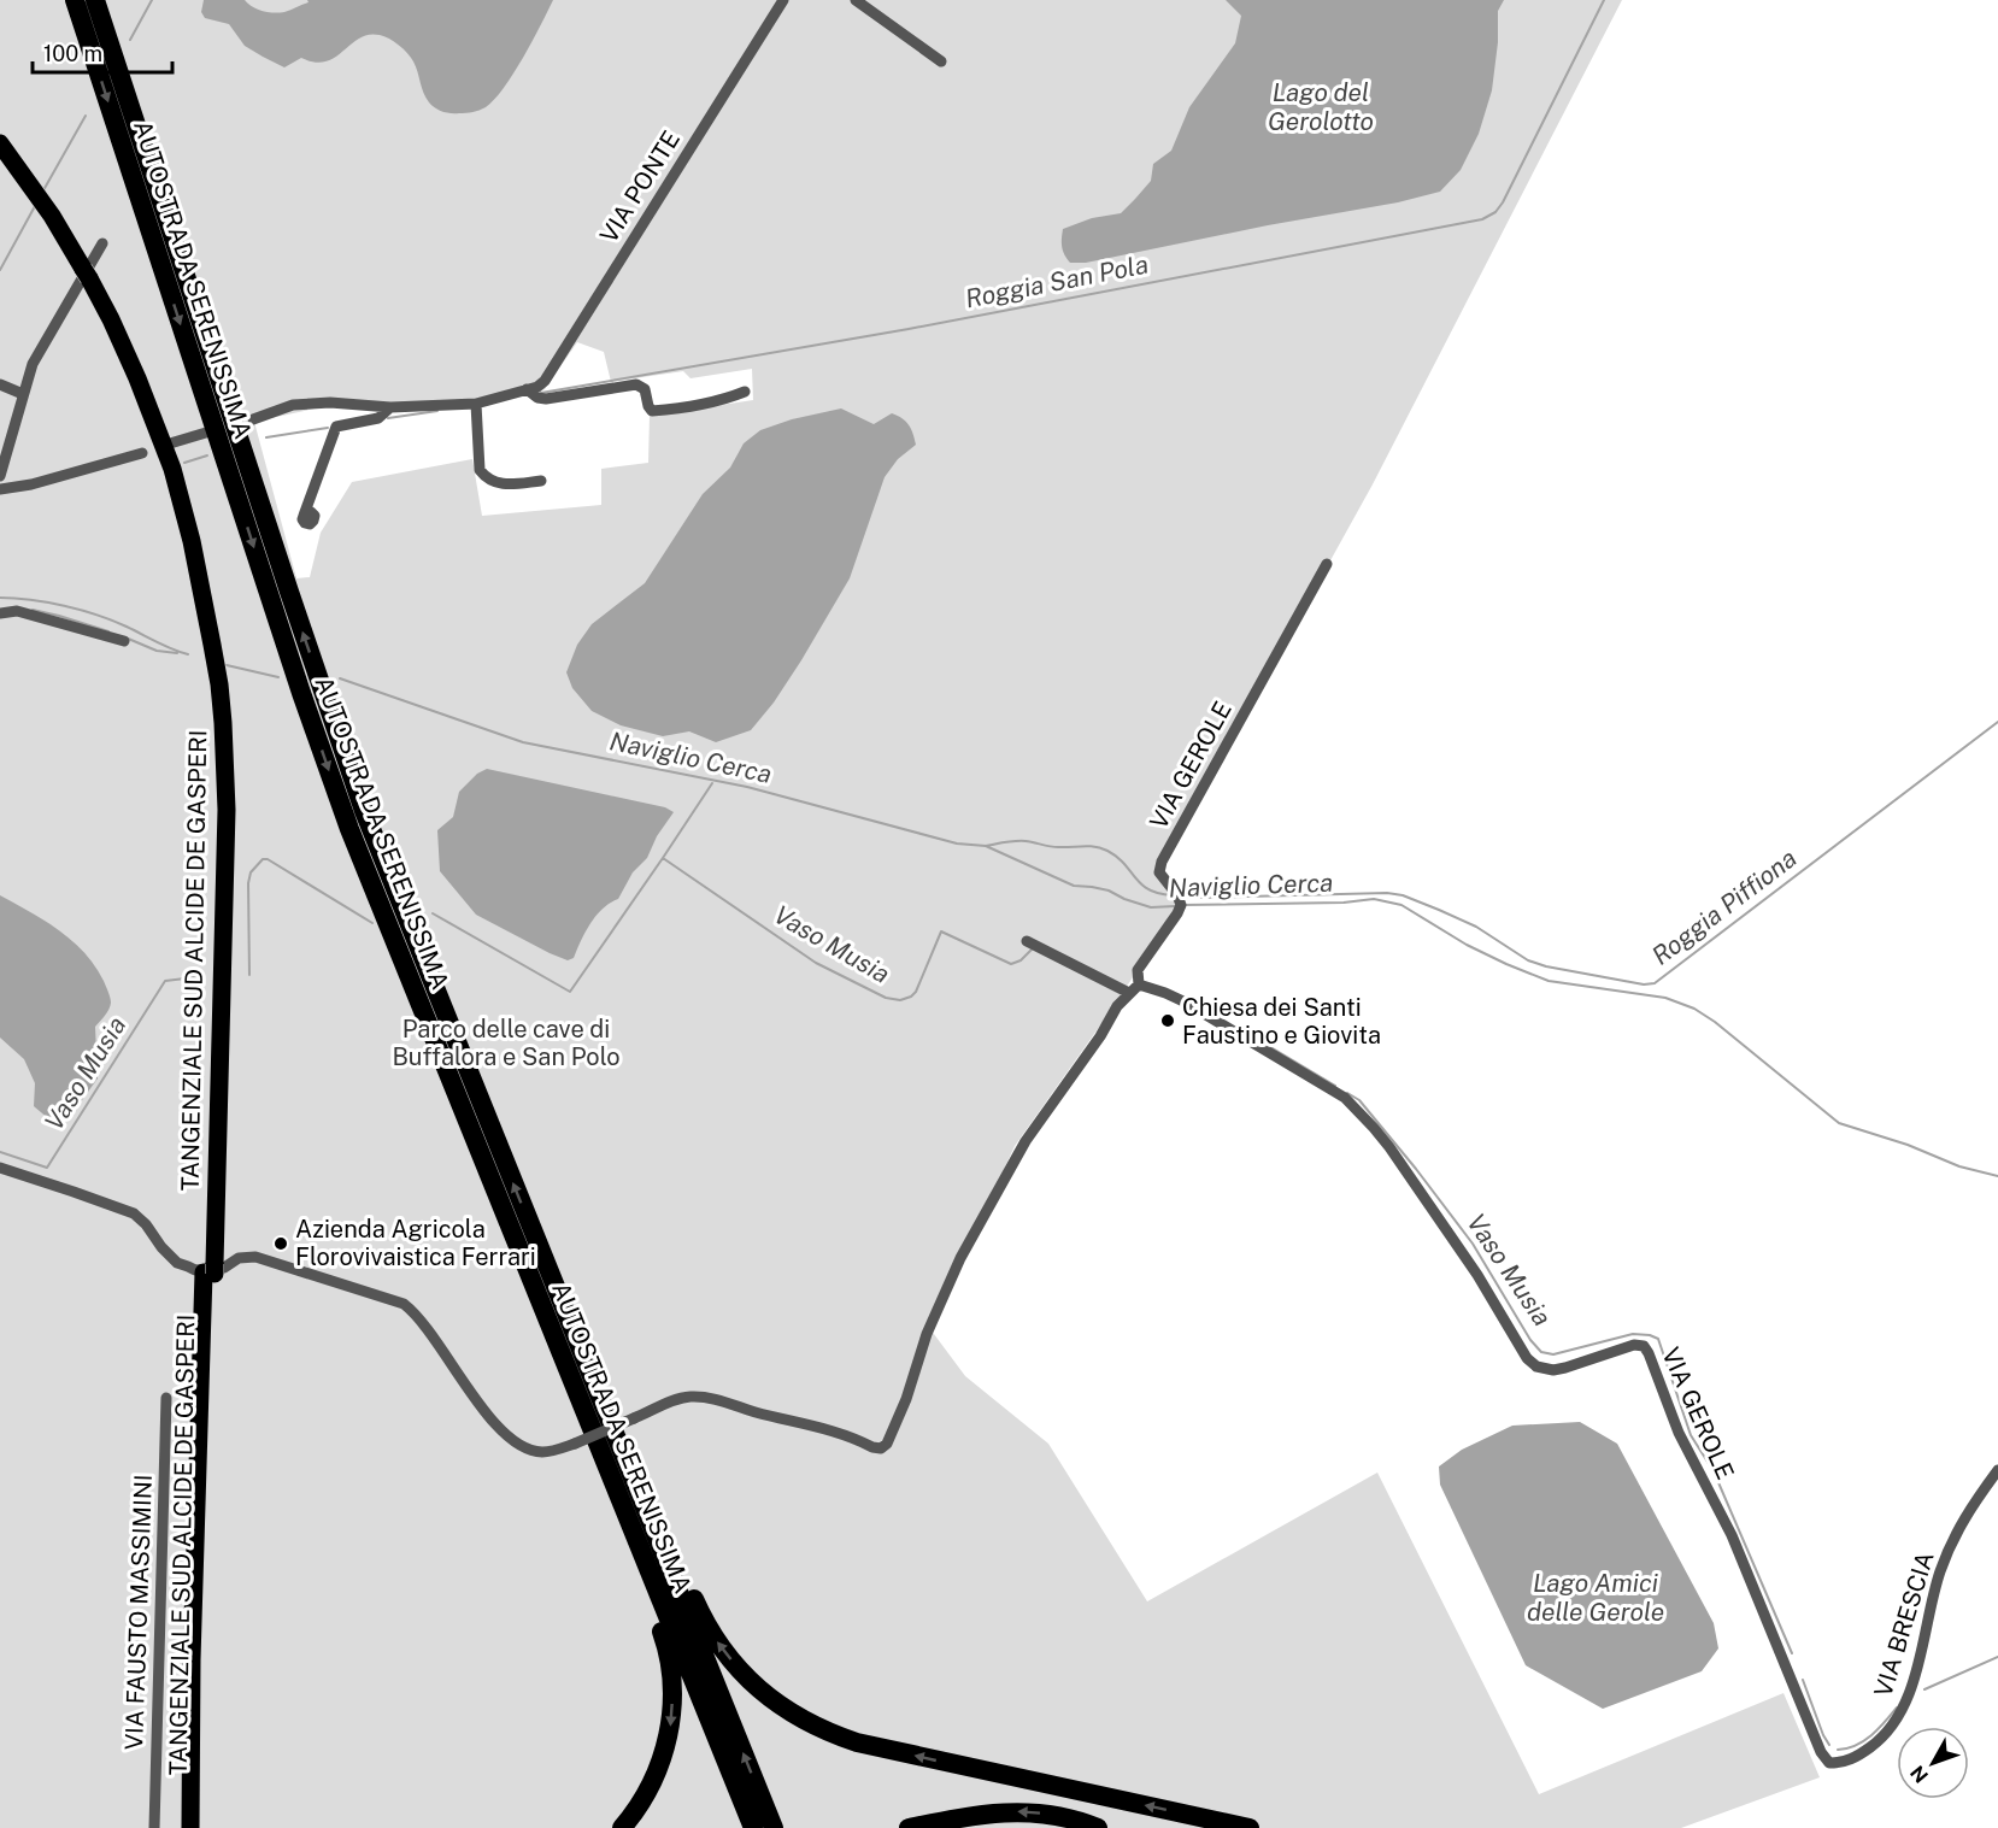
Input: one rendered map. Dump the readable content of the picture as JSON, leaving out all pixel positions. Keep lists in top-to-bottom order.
{
  "streets": {
    "highway": ["AUTOSTRADA SERENISSIMA", "TANGENZIALE SUD ALCIDE DE GASPERI"],
    "street": [
      "VIA PONTE",
      "VIA GEROLE",
      "VIA FAUSTO MASSIMINI",
      "VIA BRESCIA"
    ]
  },
  "crossings": [
    ["VIA GEROLE", "VIA BRESCIA"]
  ],
  "water": [
    "Lago del Gerolotto",
    "Roggia San Pola",
    "Naviglio Cerca",
    "Roggia Piffiona",
    "Vaso Musia",
    "Lago Amici delle Gerole"
  ],
  "parks": ["Parco delle cave di Buffalora e San Polo"],
  "places": ["Chiesa dei Santi Faustino e Giovita", "Azienda Agricola Florovivaistica Ferrari"],
  "scale_bar": "100 m",
  "north": "bottom left"
}
